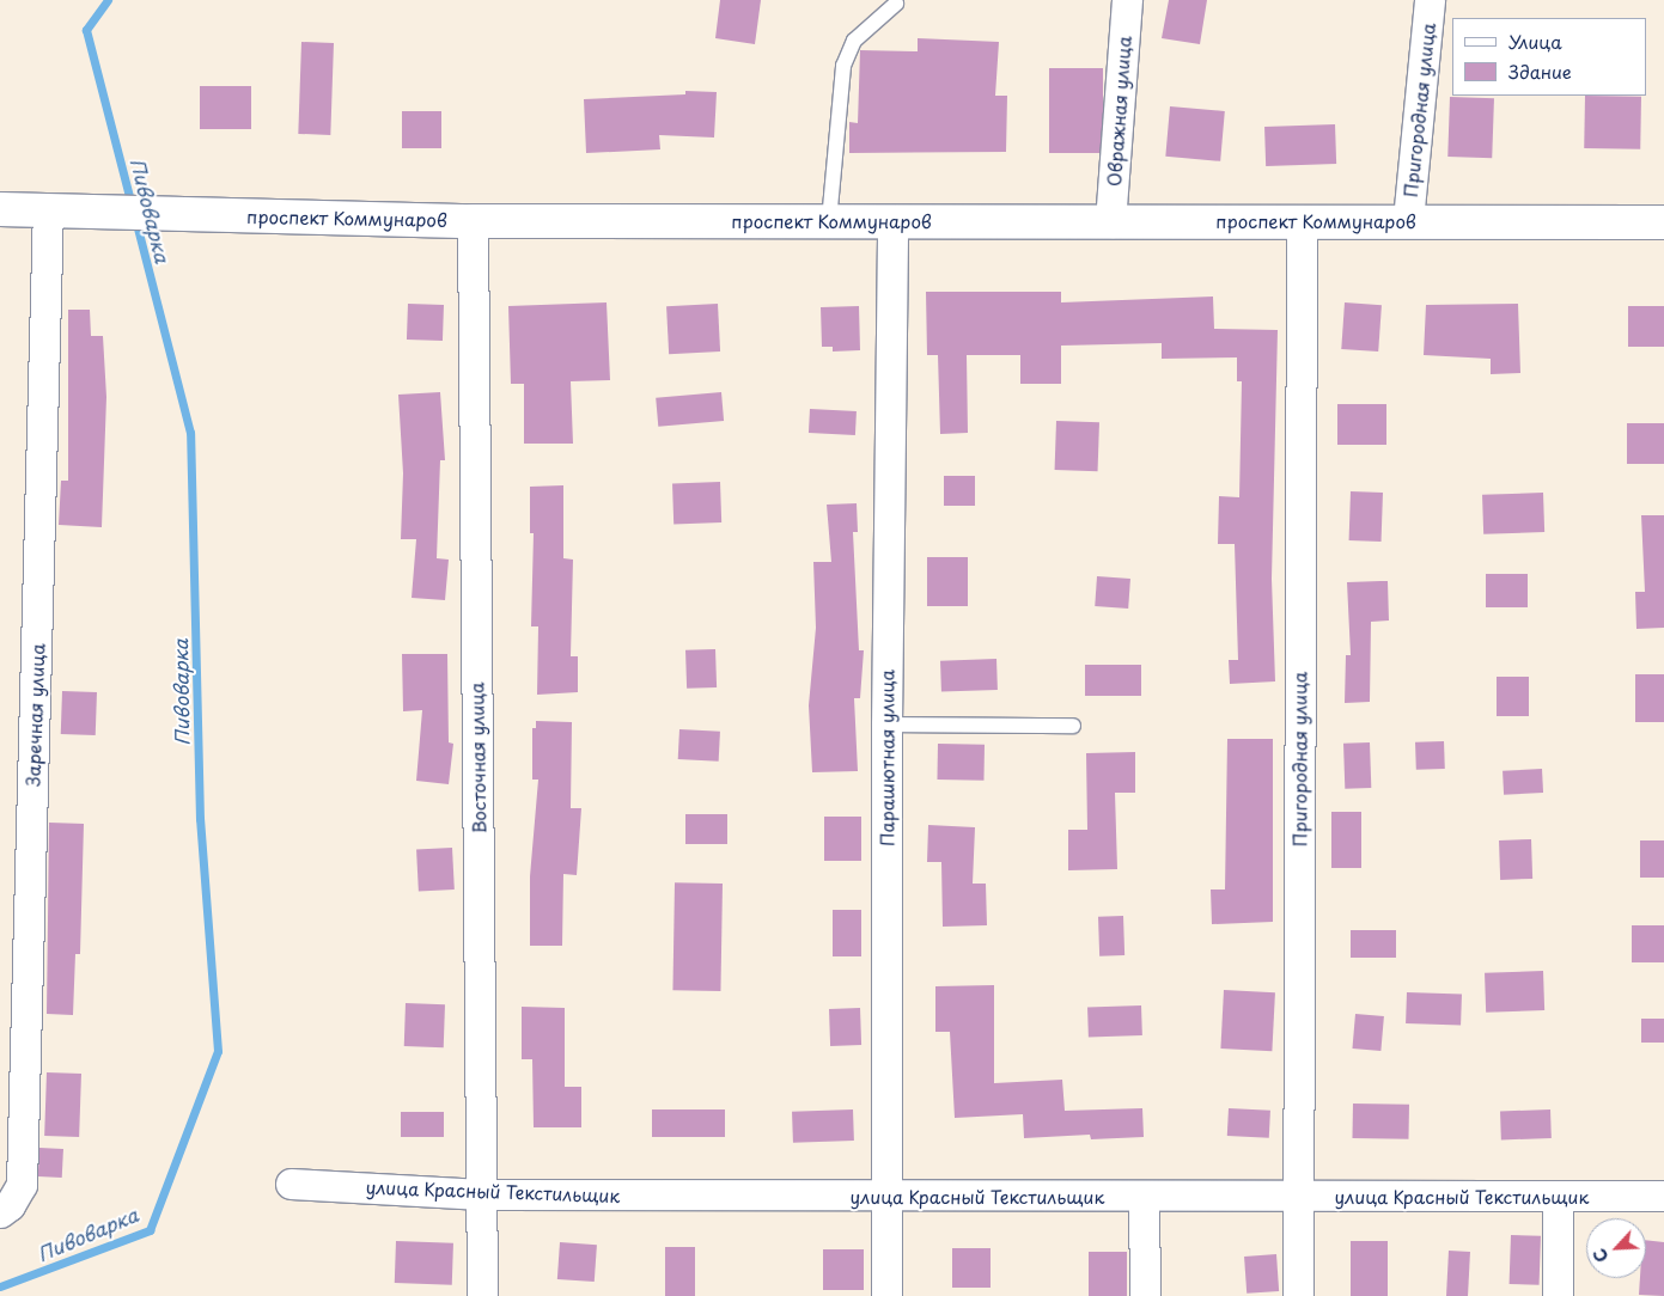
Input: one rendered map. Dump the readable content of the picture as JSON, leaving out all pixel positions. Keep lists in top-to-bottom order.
{
  "streets": {
    "street": [
      "Пригородная улица",
      "Овражная улица",
      "проспект Коммунаров",
      "Заречная улица",
      "Восточная улица",
      "Парашютная улица",
      "улица Красный Текстильщик"
    ]
  },
  "crossings": [
    ["Пригородная улица", "проспект Коммунаров"],
    ["Пригородная улица", "улица Красный Текстильщик"],
    ["Овражная улица", "проспект Коммунаров"],
    ["проспект Коммунаров", "Заречная улица"],
    ["проспект Коммунаров", "Восточная улица"],
    ["проспект Коммунаров", "Парашютная улица"],
    ["Восточная улица", "улица Красный Текстильщик"],
    ["Парашютная улица", "улица Красный Текстильщик"]
  ],
  "water": ["Пивоварка"],
  "legend": ["Улица", "Здание"],
  "north": "bottom left"
}
